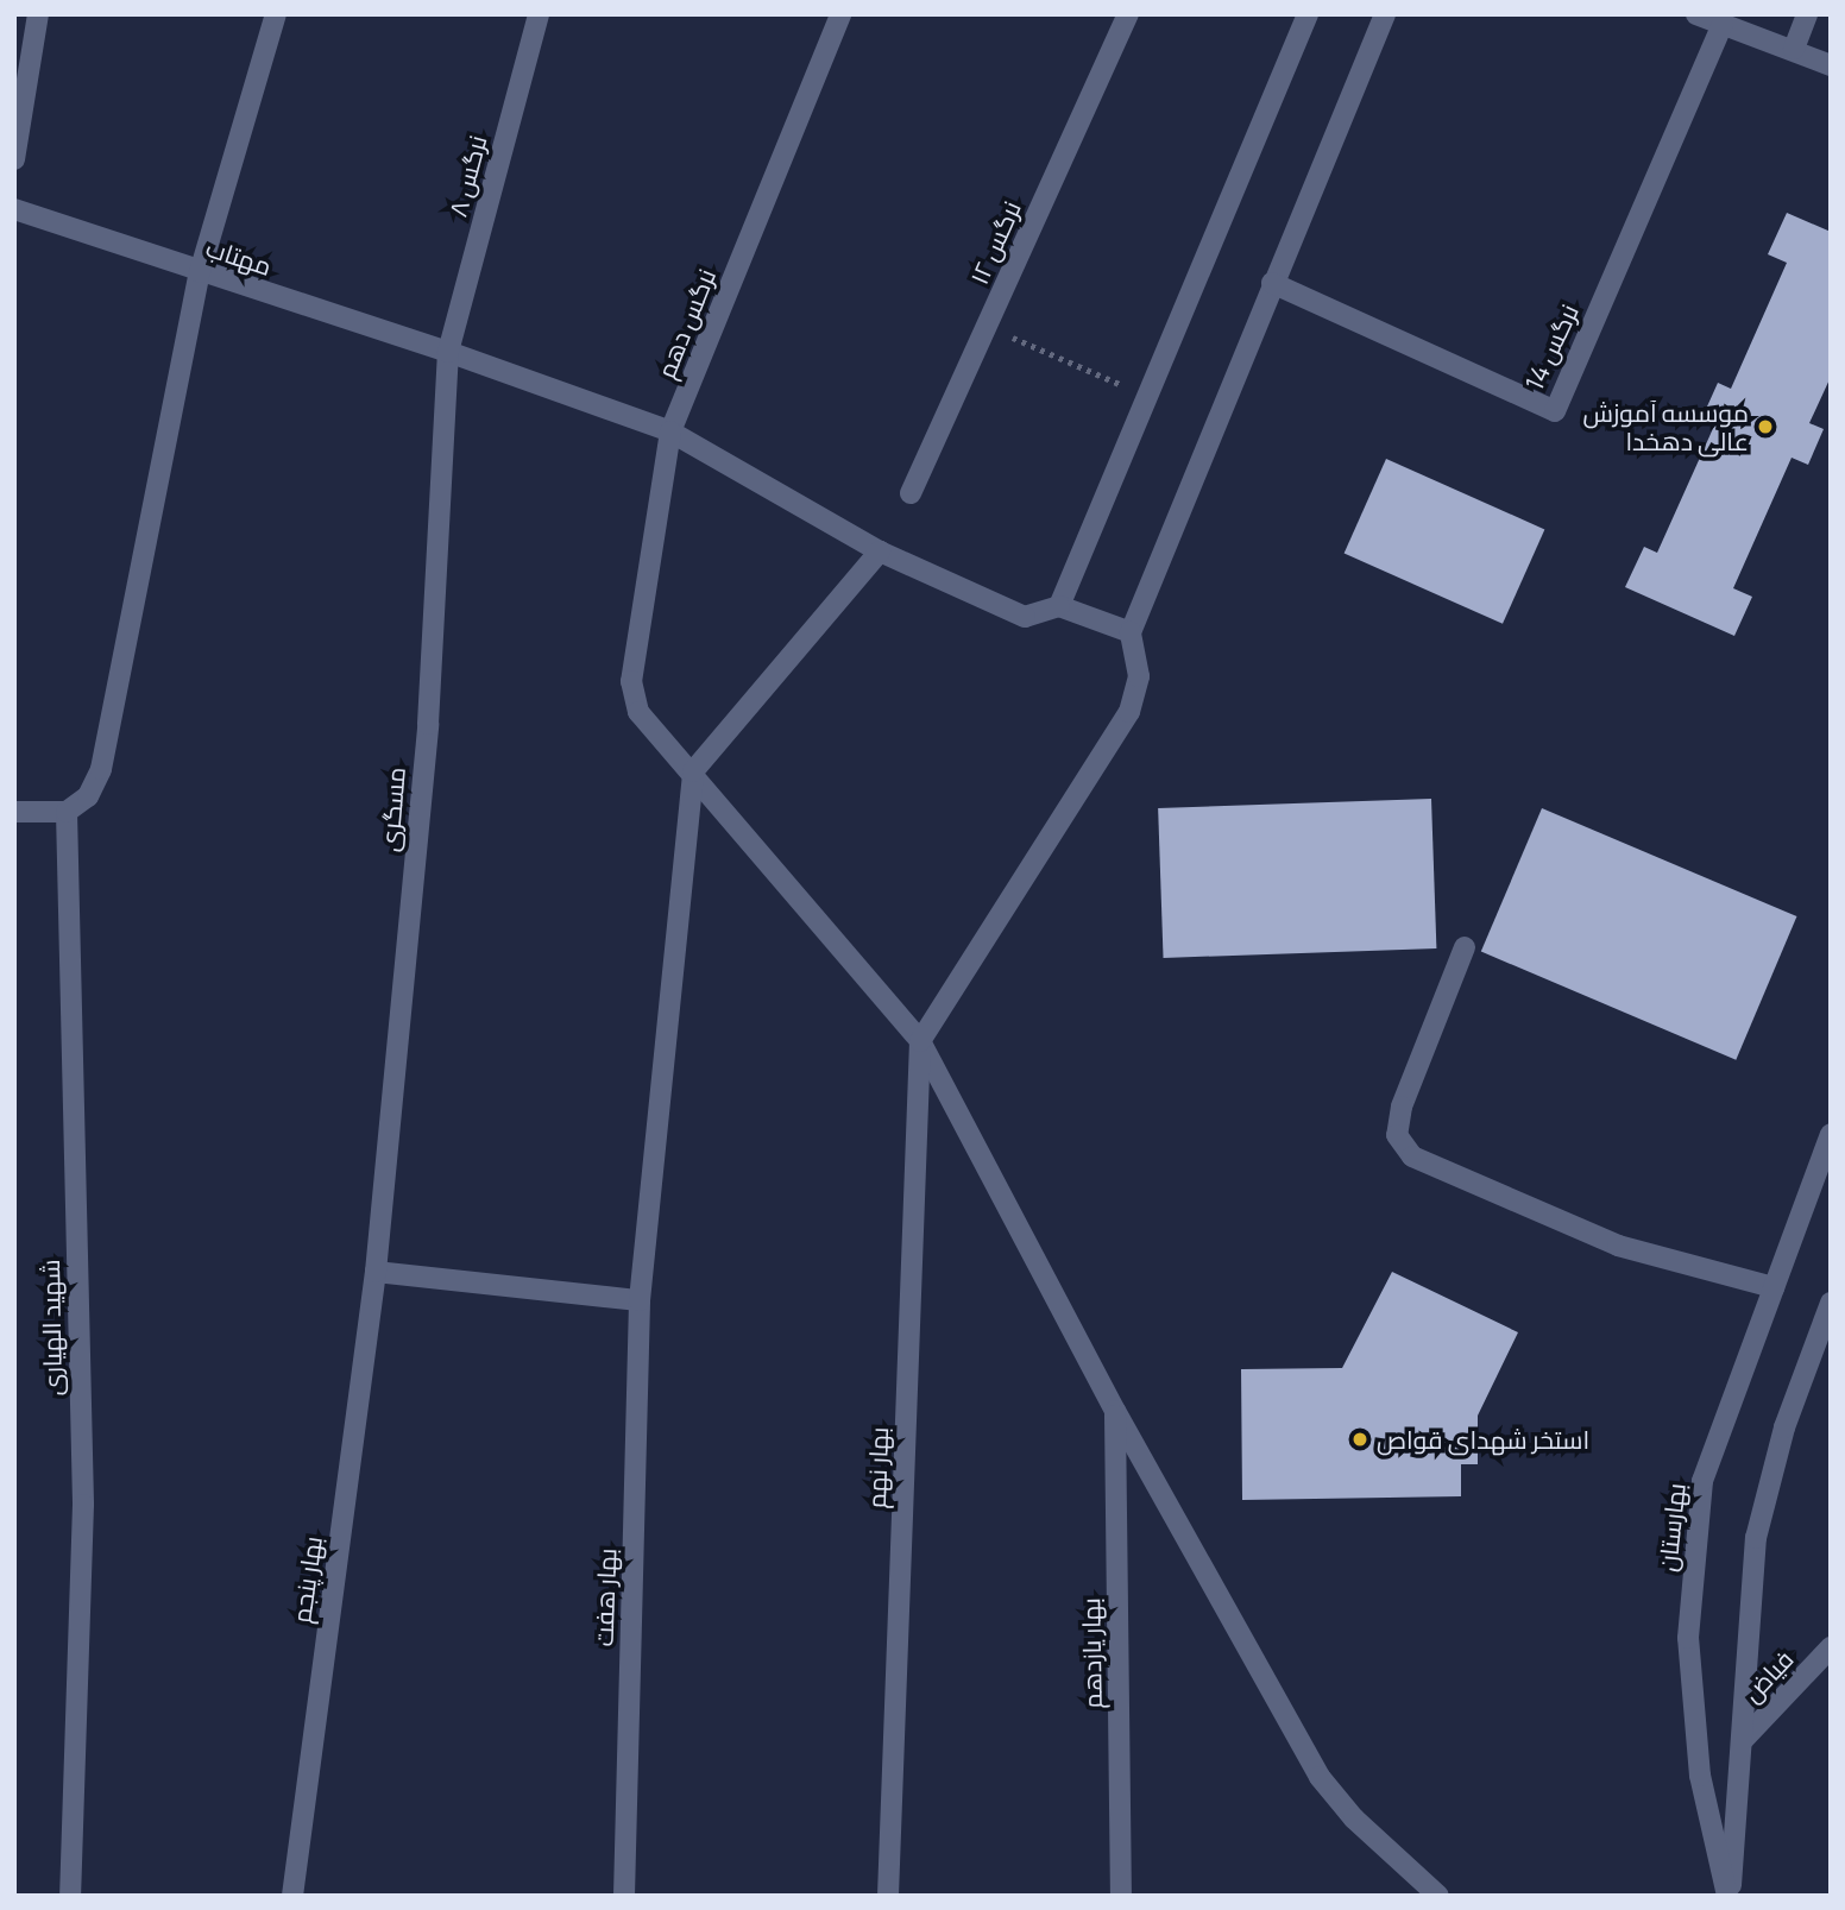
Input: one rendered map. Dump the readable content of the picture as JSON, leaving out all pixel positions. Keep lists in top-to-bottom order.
{
  "streets": {
    "street": [
      "نرگس ۸",
      "نرگس ۱۲",
      "مهتاب",
      "نرگس دهم",
      "نرگس 14",
      "مسگری",
      "شهید الهیاری",
      "بهار نهم",
      "بهارستان",
      "بهار پنجم",
      "بهار هفت",
      "بهار یازدهم",
      "فیاض"
    ]
  },
  "crossings": [
    ["نرگس ۸", "مهتاب"],
    ["نرگس ۸", "مسگری"],
    ["مهتاب", "مسگری"],
    ["نرگس دهم", "بهار نهم"],
    ["نرگس دهم", "بهار هفت"],
    ["نرگس دهم", "بهار یازدهم"],
    ["مسگری", "بهار پنجم"],
    ["بهارستان", "فیاض"]
  ],
  "places": ["موسسه آموزش عالی دهخدا", "استخر شهدای قواص"]
}
